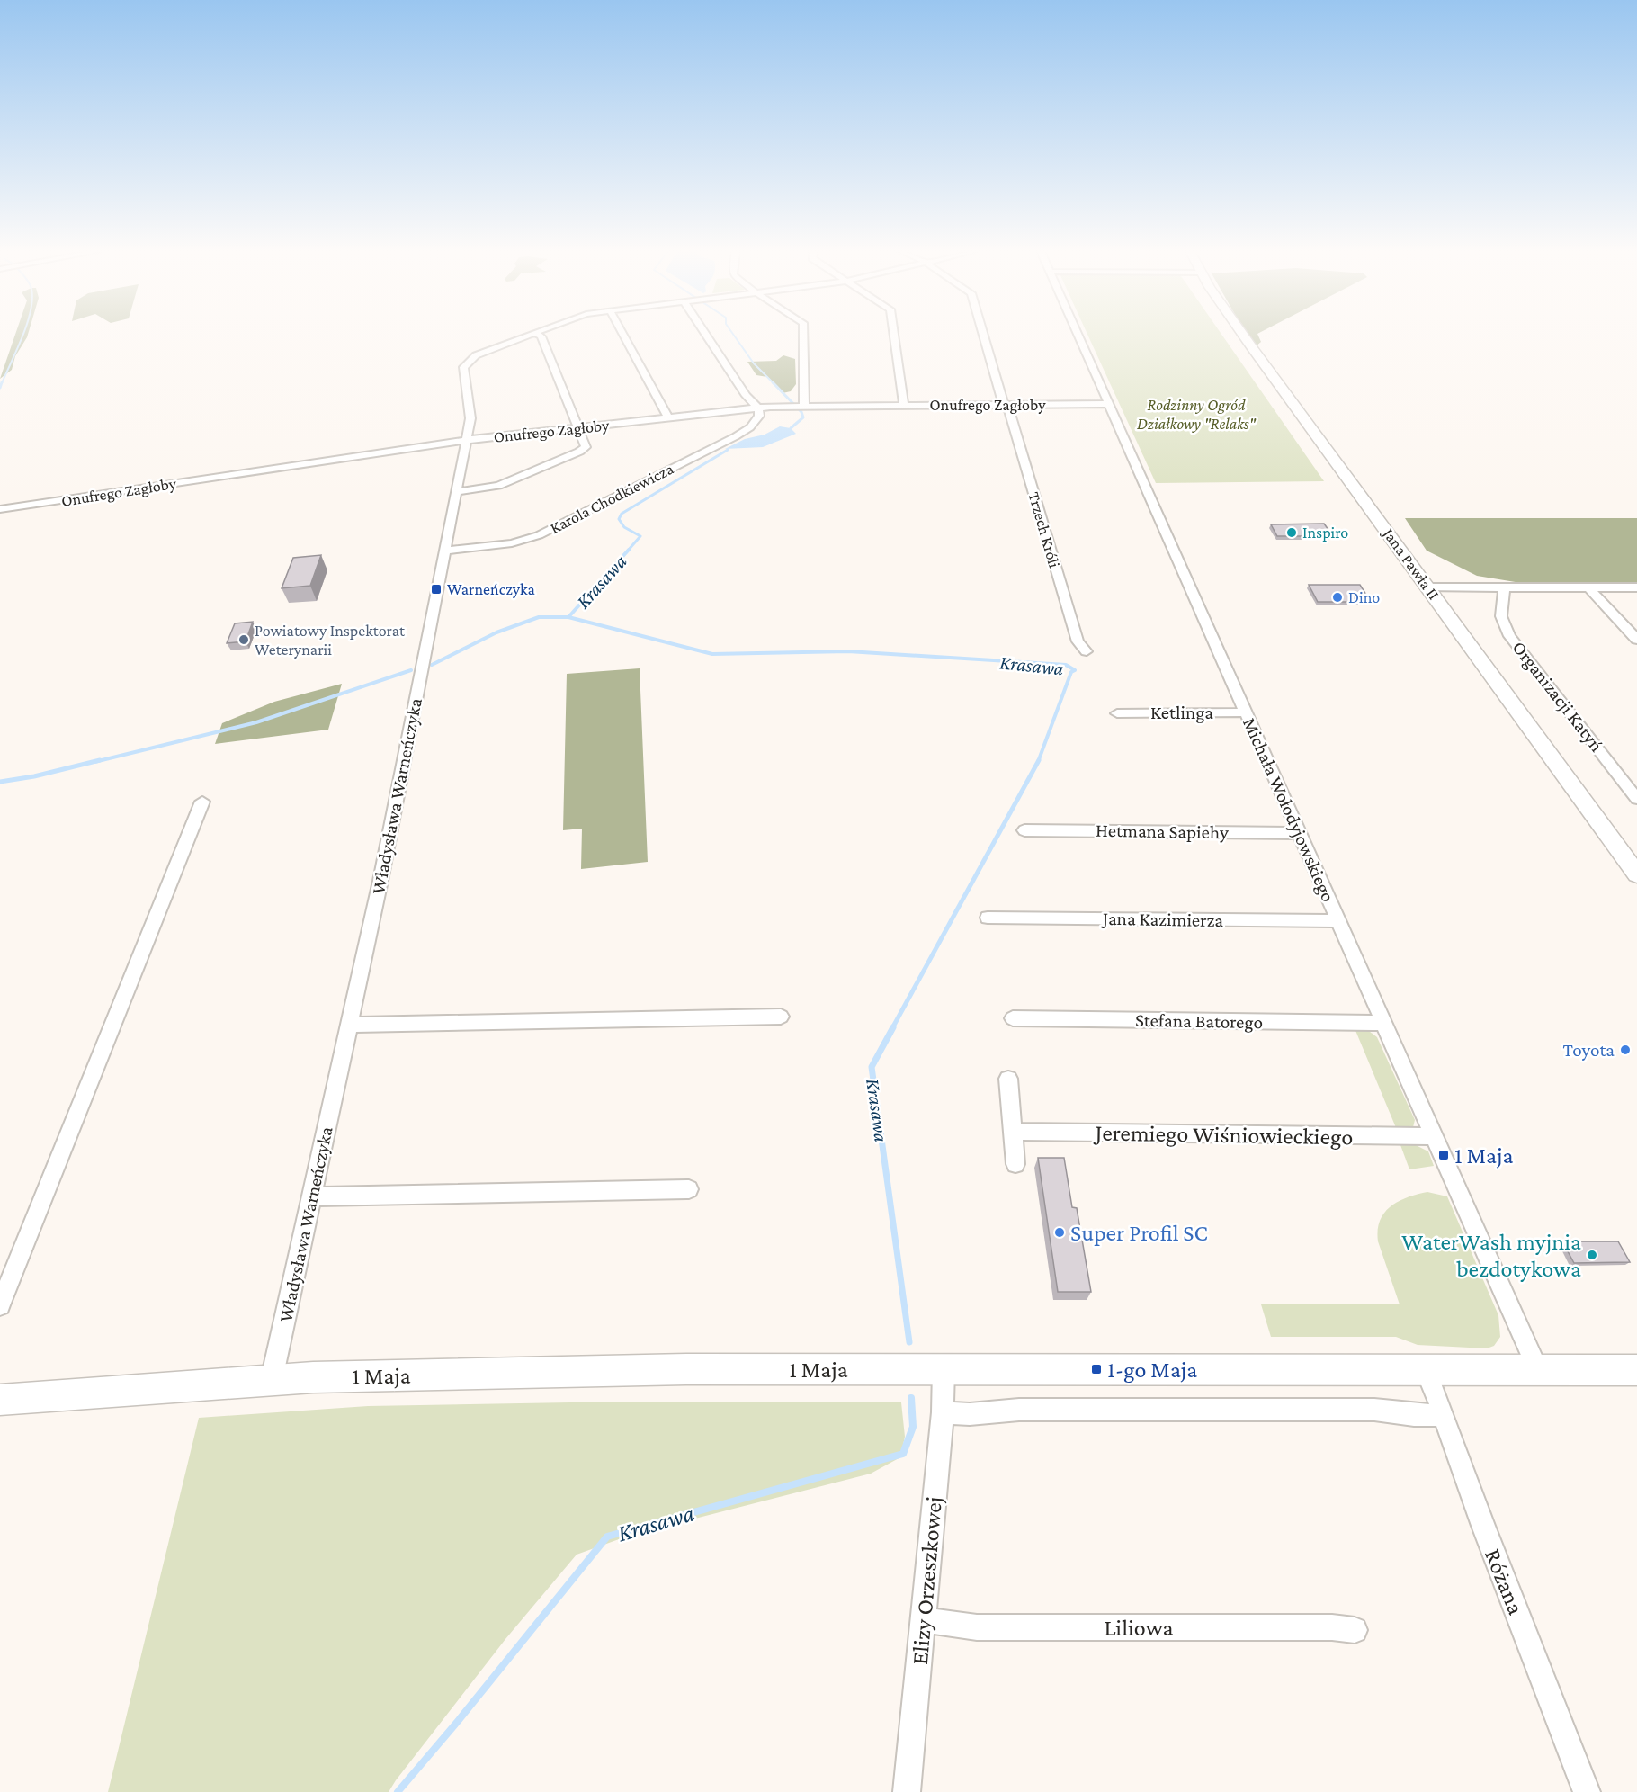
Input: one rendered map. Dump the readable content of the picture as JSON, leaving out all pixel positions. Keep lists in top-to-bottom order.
{
  "streets": {
    "main road": ["Jana Pawła II", "1 Maja"],
    "street": [
      "Onufrego Zagłoby",
      "Karola Chodkiewicza",
      "Trzech Króli",
      "Organizacji Katyń",
      "Ketlinga",
      "Władysława Warneńczyka",
      "Michała Wołodyjowskiego",
      "Hetmana Sapiehy",
      "Jana Kazimierza",
      "Stefana Batorego",
      "Jeremiego Wiśniowieckiego",
      "Elizy Orzeszkowej",
      "Różana",
      "Liliowa"
    ]
  },
  "crossings": [
    ["Onufrego Zagłoby", "Karola Chodkiewicza"],
    ["Onufrego Zagłoby", "Trzech Króli"],
    ["Onufrego Zagłoby", "Władysława Warneńczyka"],
    ["Onufrego Zagłoby", "Michała Wołodyjowskiego"],
    ["Karola Chodkiewicza", "Władysława Warneńczyka"],
    ["Ketlinga", "Michała Wołodyjowskiego"],
    ["Władysława Warneńczyka", "1 Maja"],
    ["Michała Wołodyjowskiego", "Hetmana Sapiehy"],
    ["Michała Wołodyjowskiego", "Jana Kazimierza"],
    ["Michała Wołodyjowskiego", "Stefana Batorego"],
    ["Michała Wołodyjowskiego", "Jeremiego Wiśniowieckiego"],
    ["Michała Wołodyjowskiego", "1 Maja"],
    ["1 Maja", "Elizy Orzeszkowej"],
    ["1 Maja", "Różana"],
    ["Elizy Orzeszkowej", "Liliowa"]
  ],
  "water": ["Krasawa"],
  "parks": ["Rodzinny Ogród Działkowy \"Relaks\""],
  "places": {
    "other": [
      "Inspiro",
      "Dino",
      "Powiatowy Inspektorat Weterynarii",
      "Toyota",
      "Super Profil SC",
      "WaterWash myjnia bezdotykowa"
    ],
    "transit": ["Warneńczyka", "1 Maja", "1-go Maja"]
  }
}
